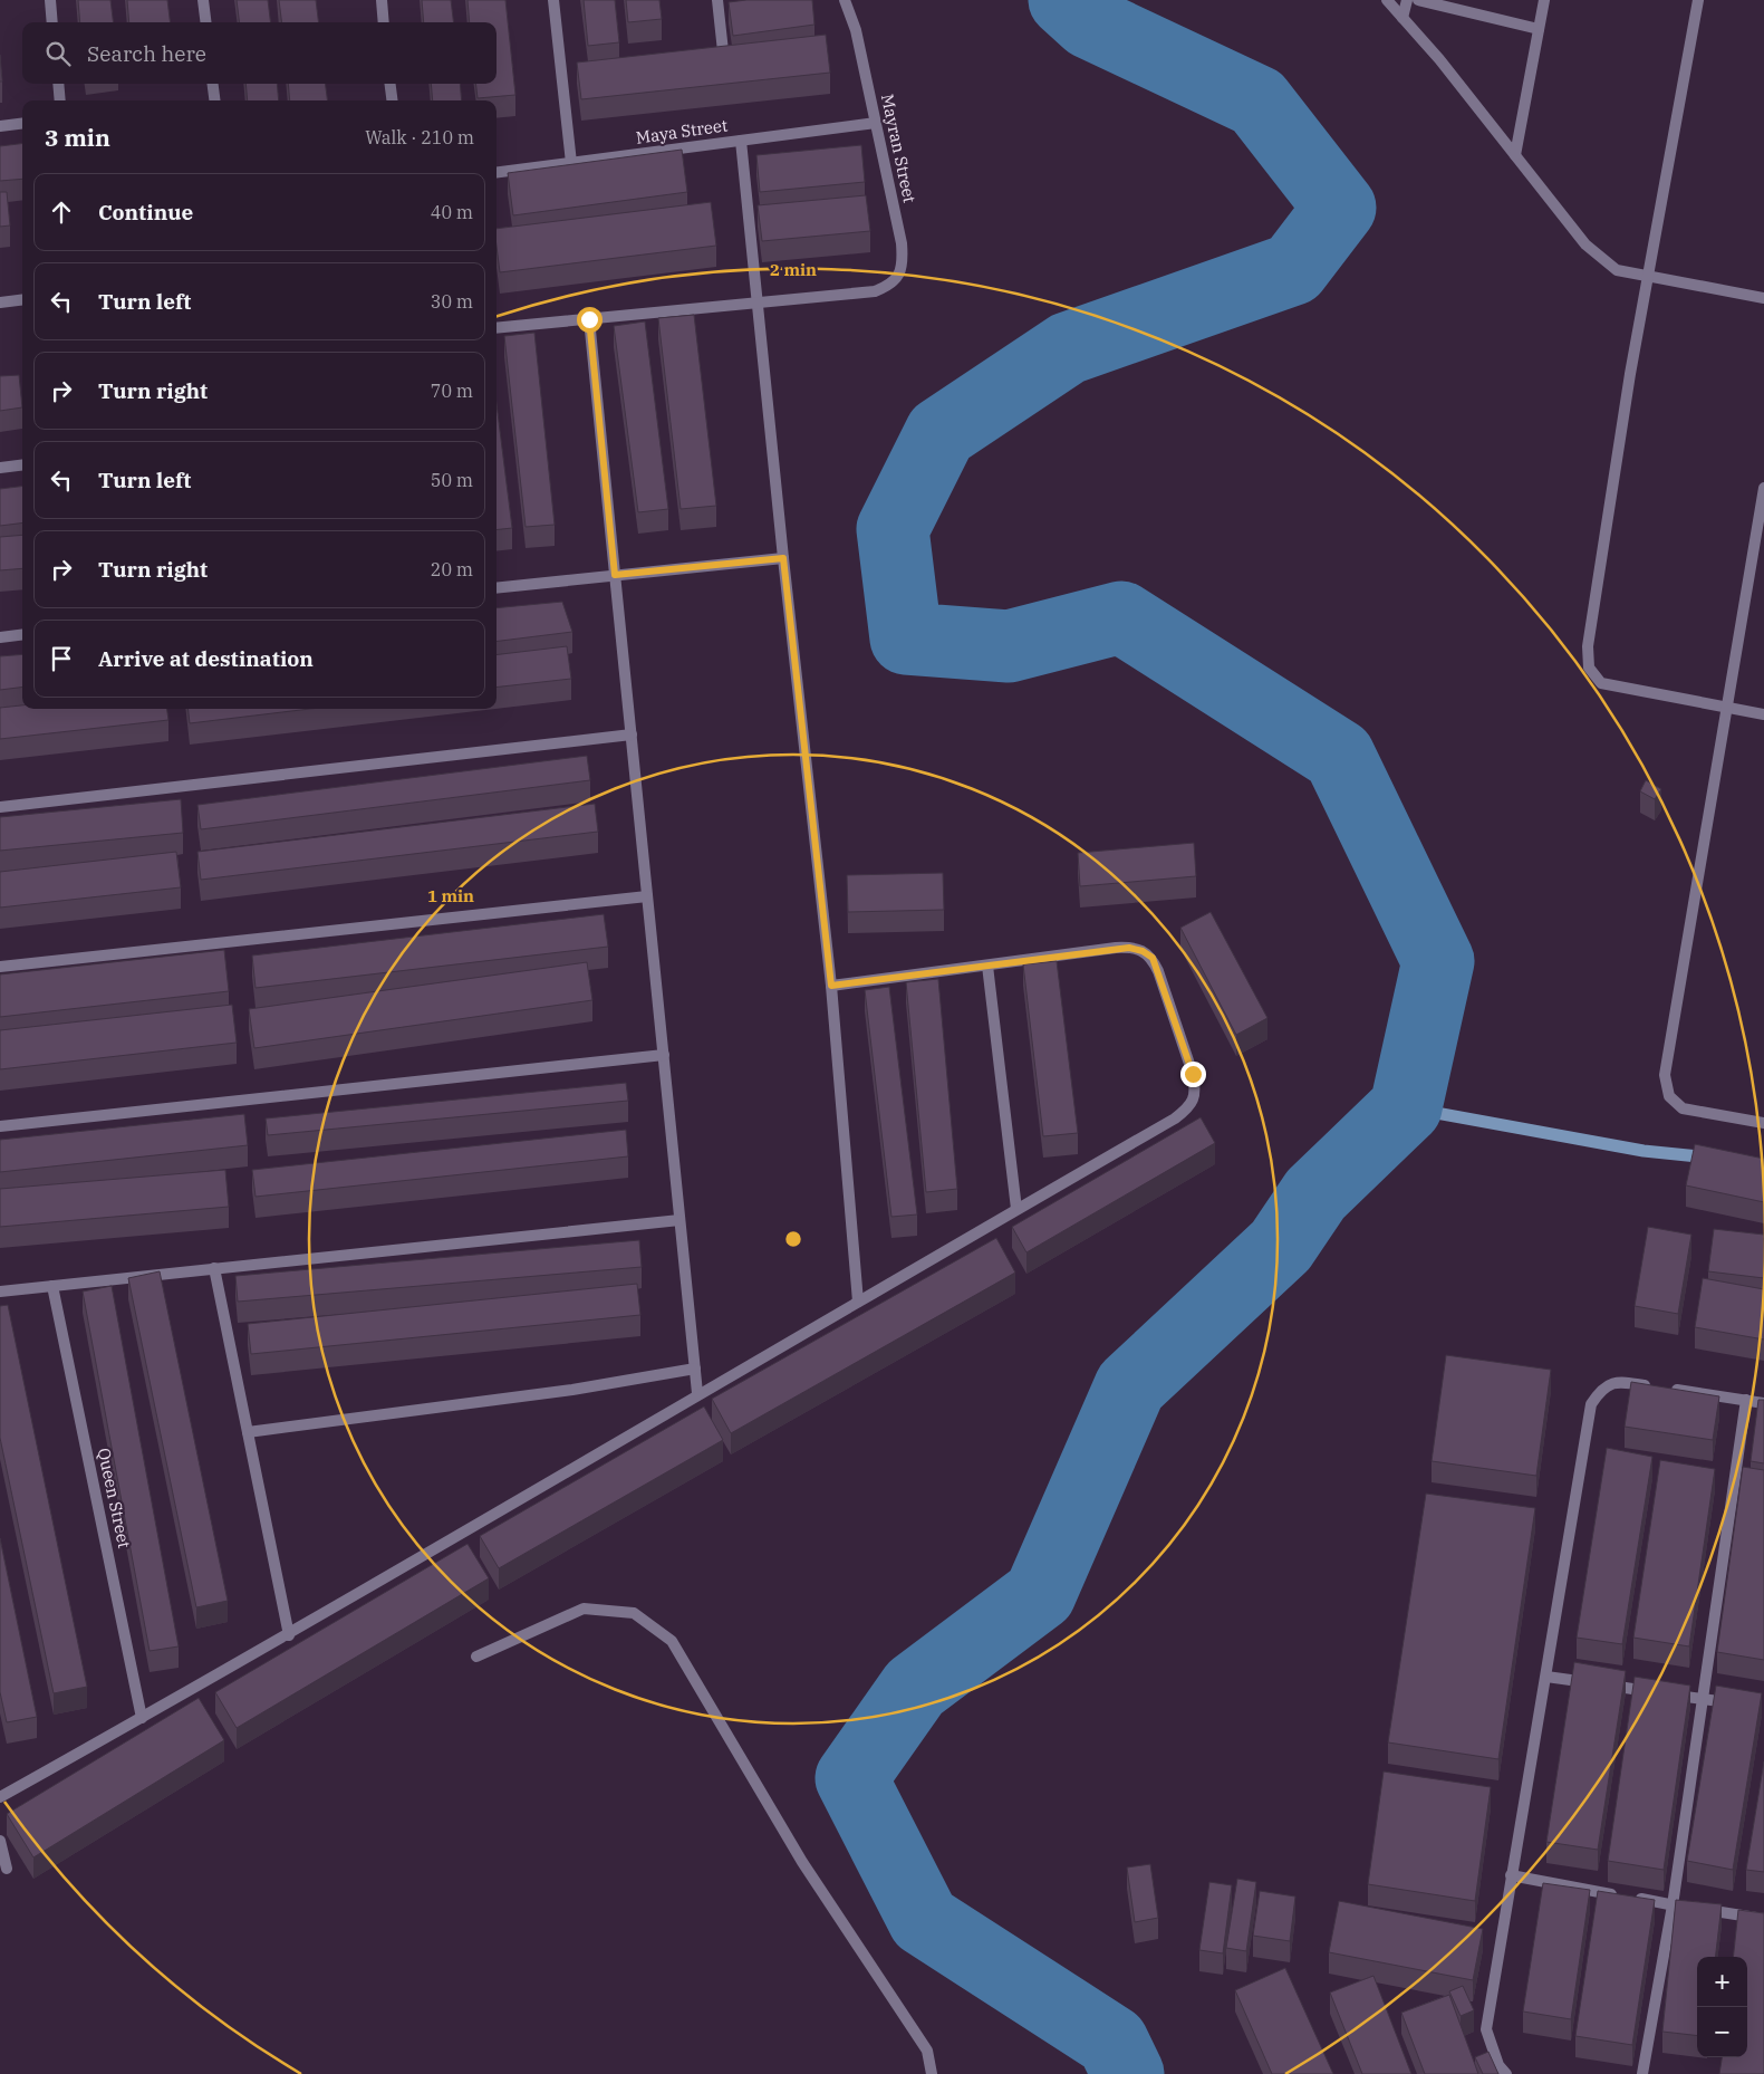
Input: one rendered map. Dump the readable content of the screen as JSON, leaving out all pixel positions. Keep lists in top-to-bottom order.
{
  "streets": {
    "street": ["Maya Street", "Mayran Street", "Queen Street"]
  },
  "crossings": [
    ["Maya Street", "Mayran Street"]
  ],
  "page": {
    "search": "Search here",
    "heading": ["3 min", "Walk · 210 m"],
    "list": [
      ["Continue", "40 m"],
      ["Turn left", "30 m"],
      ["Turn right", "70 m"],
      ["Turn left", "50 m"],
      ["Turn right", "20 m"],
      "Arrive at destination"
    ],
    "map_buttons": ["+", "−"]
  },
  "rings": ["2 min", "1 min"]
}
